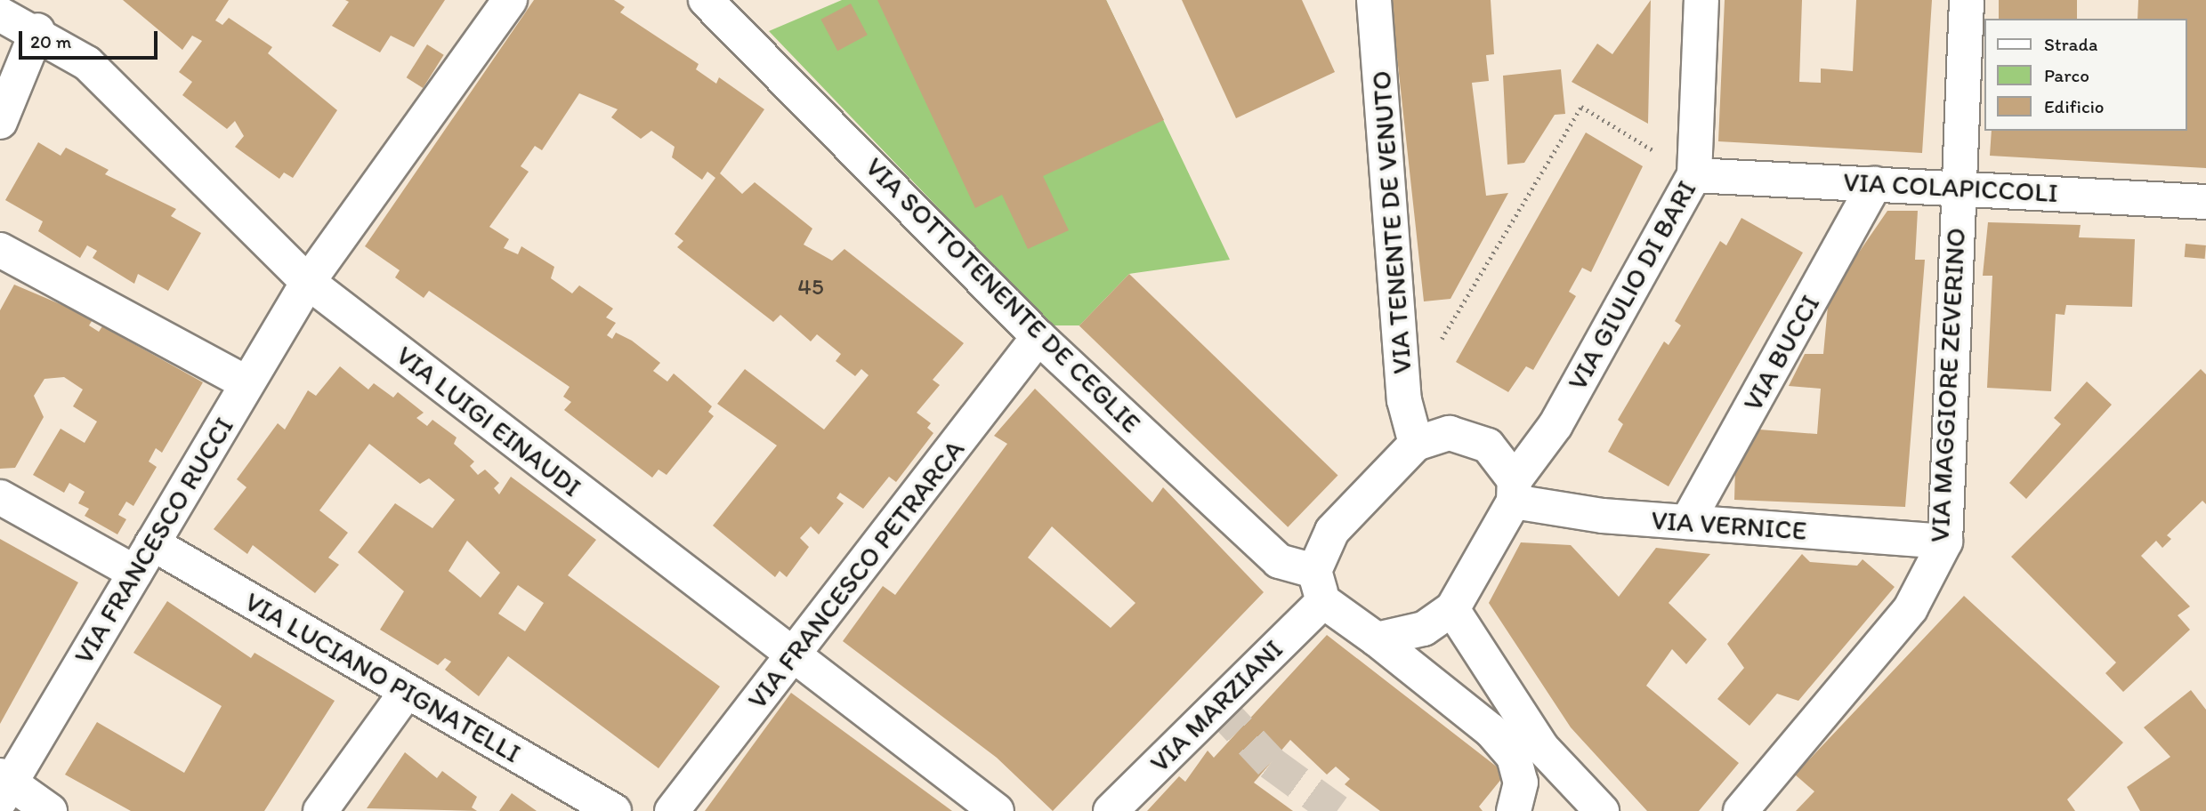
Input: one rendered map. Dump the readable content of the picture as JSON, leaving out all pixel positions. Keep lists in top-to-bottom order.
{
  "streets": {
    "street": [
      "VIA COLAPICCOLI",
      "VIA TENENTE DE VENUTO",
      "VIA GIULIO DI BARI",
      "VIA SOTTOTENENTE DE CEGLIE",
      "VIA BUCCI",
      "VIA MAGGIORE ZEVERINO",
      "VIA LUIGI EINAUDI",
      "VIA VERNICE",
      "VIA FRANCESCO RUCCI",
      "VIA FRANCESCO PETRARCA",
      "VIA LUCIANO PIGNATELLI",
      "VIA MARZIANI"
    ]
  },
  "crossings": [
    ["VIA COLAPICCOLI", "VIA GIULIO DI BARI"],
    ["VIA COLAPICCOLI", "VIA BUCCI"],
    ["VIA COLAPICCOLI", "VIA MAGGIORE ZEVERINO"],
    ["VIA TENENTE DE VENUTO", "VIA GIULIO DI BARI"],
    ["VIA TENENTE DE VENUTO", "VIA SOTTOTENENTE DE CEGLIE"],
    ["VIA TENENTE DE VENUTO", "VIA VERNICE"],
    ["VIA TENENTE DE VENUTO", "VIA MARZIANI"],
    ["VIA GIULIO DI BARI", "VIA SOTTOTENENTE DE CEGLIE"],
    ["VIA GIULIO DI BARI", "VIA VERNICE"],
    ["VIA GIULIO DI BARI", "VIA MARZIANI"],
    ["VIA SOTTOTENENTE DE CEGLIE", "VIA VERNICE"],
    ["VIA SOTTOTENENTE DE CEGLIE", "VIA FRANCESCO PETRARCA"],
    ["VIA SOTTOTENENTE DE CEGLIE", "VIA MARZIANI"],
    ["VIA BUCCI", "VIA VERNICE"],
    ["VIA MAGGIORE ZEVERINO", "VIA VERNICE"],
    ["VIA LUIGI EINAUDI", "VIA FRANCESCO RUCCI"],
    ["VIA LUIGI EINAUDI", "VIA FRANCESCO PETRARCA"],
    ["VIA VERNICE", "VIA MARZIANI"],
    ["VIA FRANCESCO RUCCI", "VIA LUCIANO PIGNATELLI"]
  ],
  "house_numbers": ["45"],
  "legend": ["Strada", "Parco", "Edificio"],
  "scale_bar": "20 m"
}
